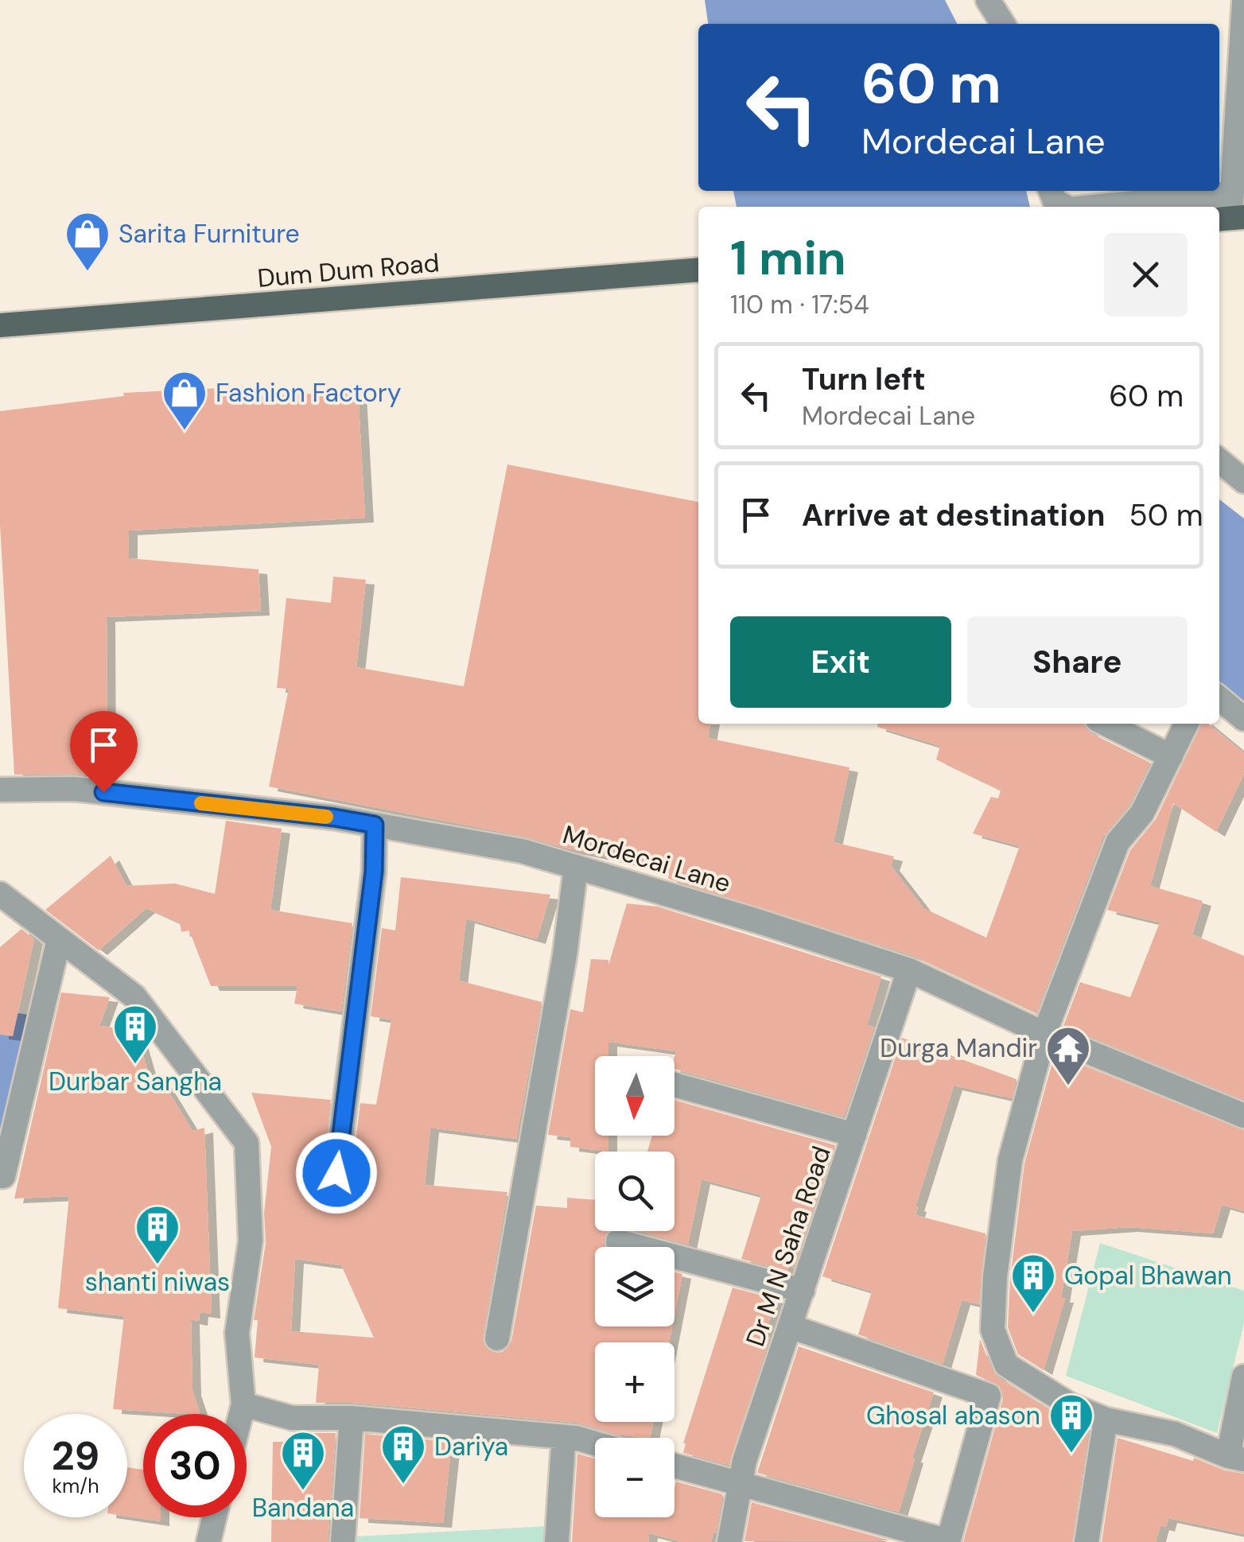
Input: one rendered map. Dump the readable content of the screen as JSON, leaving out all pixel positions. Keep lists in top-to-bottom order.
{
  "streets": {
    "main road": ["Dum Dum Road"],
    "street": ["Mordecai Lane", "Dr M N Saha Road"]
  },
  "crossings": [
    ["Mordecai Lane", "Dr M N Saha Road"]
  ],
  "places": {
    "shop": ["Sarita Furniture", "Fashion Factory"],
    "building": [
      "Durbar Sangha",
      "shanti niwas",
      "Gopal Bhawan",
      "Ghosal abason",
      "Dariya",
      "Bandana"
    ],
    "temple": ["Durga Mandir"]
  },
  "north": "bottom",
  "page": {
    "turn": ["60 m", "Mordecai Lane"],
    "heading": ["1 min", "110 m · 17:54"],
    "list": [
      {
        "name": "Turn left",
        "note": "Mordecai Lane",
        "value": "60 m"
      },
      {
        "name": "Arrive at destination",
        "value": "50 m"
      }
    ],
    "buttons": ["Exit", "Share"],
    "map_buttons": ["+", "−"],
    "speed": "29 km/h",
    "limit": "30"
  }
}
